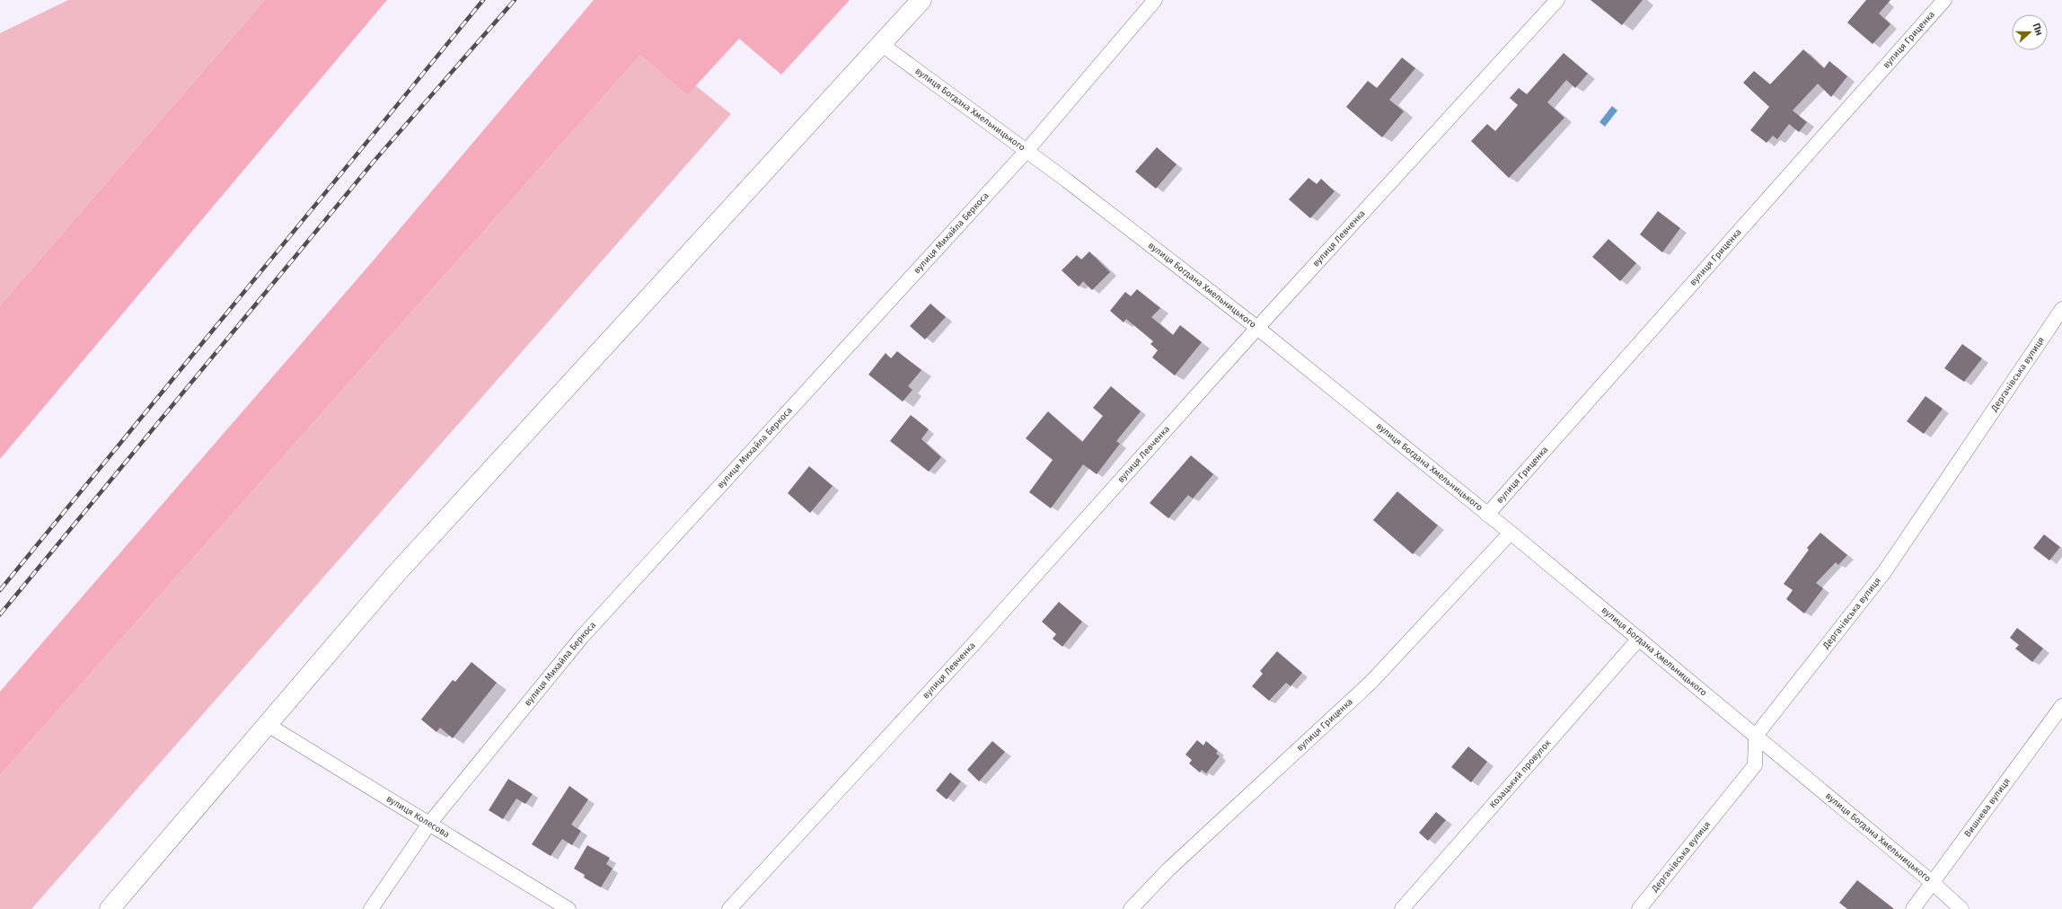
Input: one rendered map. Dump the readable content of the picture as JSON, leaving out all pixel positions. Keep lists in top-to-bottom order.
{
  "streets": {
    "street": [
      "вулиця Гриценка",
      "вулиця Богдана Хмельницького",
      "вулиця Михайла Беркоса",
      "вулиця Левченка",
      "Дергачівська вулиця",
      "Козацький провулок",
      "Вишнева вулиця",
      "вулиця Колесова"
    ]
  },
  "crossings": [
    ["вулиця Гриценка", "вулиця Богдана Хмельницького"],
    ["вулиця Богдана Хмельницького", "вулиця Михайла Беркоса"],
    ["вулиця Богдана Хмельницького", "вулиця Левченка"],
    ["вулиця Богдана Хмельницького", "Дергачівська вулиця"],
    ["вулиця Богдана Хмельницького", "Козацький провулок"],
    ["вулиця Богдана Хмельницького", "Вишнева вулиця"],
    ["вулиця Михайла Беркоса", "вулиця Колесова"]
  ],
  "north": "right"
}
